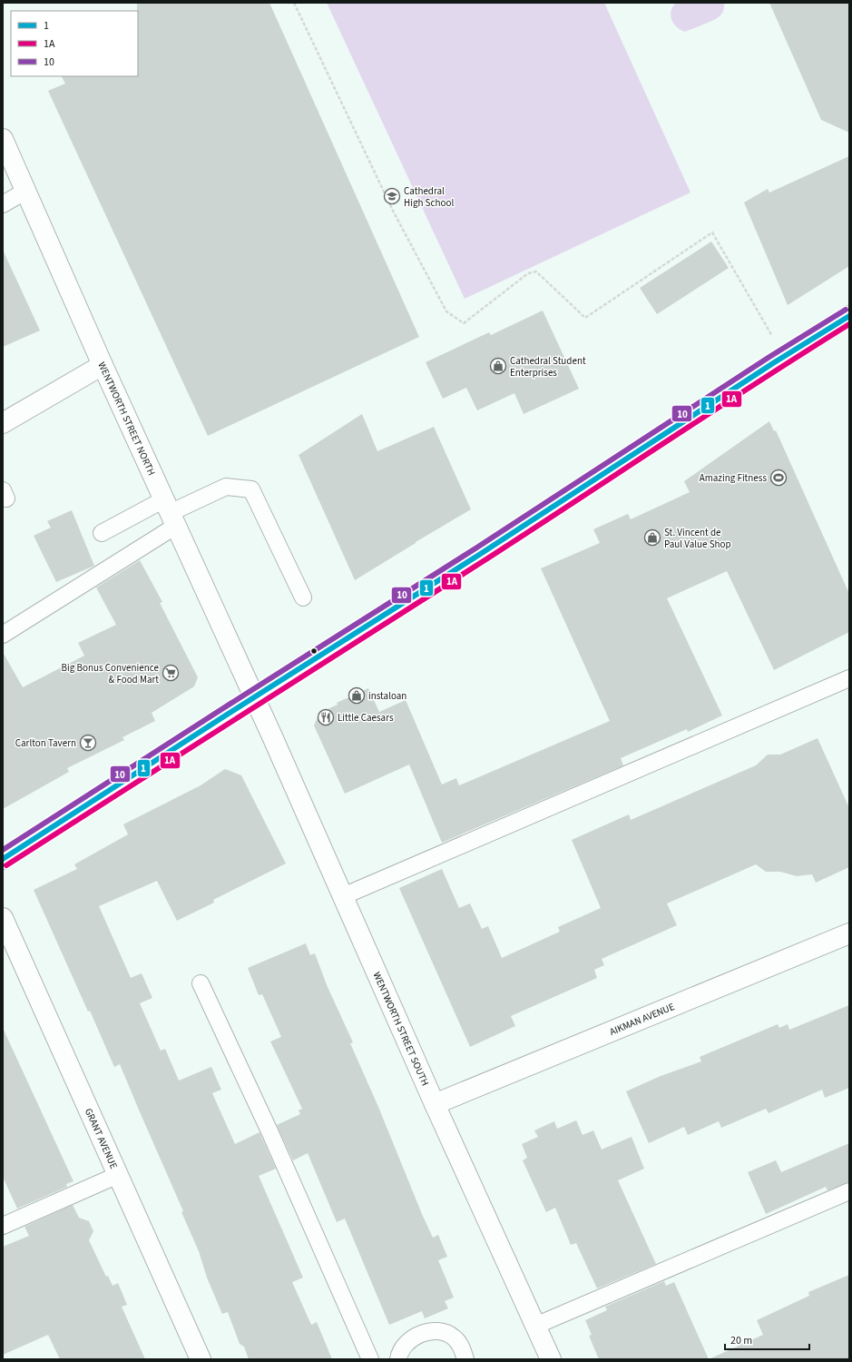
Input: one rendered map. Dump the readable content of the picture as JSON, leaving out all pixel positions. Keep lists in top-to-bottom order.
{
  "streets": {
    "main road": [
      "WENTWORTH STREET NORTH",
      "AIKMAN AVENUE",
      "WENTWORTH STREET SOUTH",
      "GRANT AVENUE"
    ]
  },
  "crossings": [
    ["WENTWORTH STREET NORTH", "WENTWORTH STREET SOUTH"],
    ["AIKMAN AVENUE", "WENTWORTH STREET SOUTH"]
  ],
  "places": {
    "school or university": ["Cathedral High School"],
    "shop": ["Cathedral Student Enterprises", "St. Vincent de Paul Value Shop", "instaloan"],
    "sports": ["Amazing Fitness"],
    "supermarket": ["Big Bonus Convenience & Food Mart"],
    "restaurant": ["Little Caesars"],
    "bar": ["Carlton Tavern"]
  },
  "lines": ["transit line 10", "transit line 1", "transit line 1A"],
  "legend": ["1", "1A", "10"],
  "scale_bar": "20 m"
}
